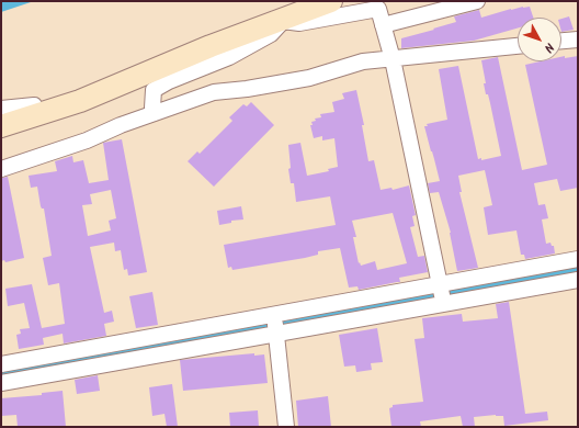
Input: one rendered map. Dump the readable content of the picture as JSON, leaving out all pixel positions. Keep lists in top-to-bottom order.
{
  "north": "bottom right"
}
